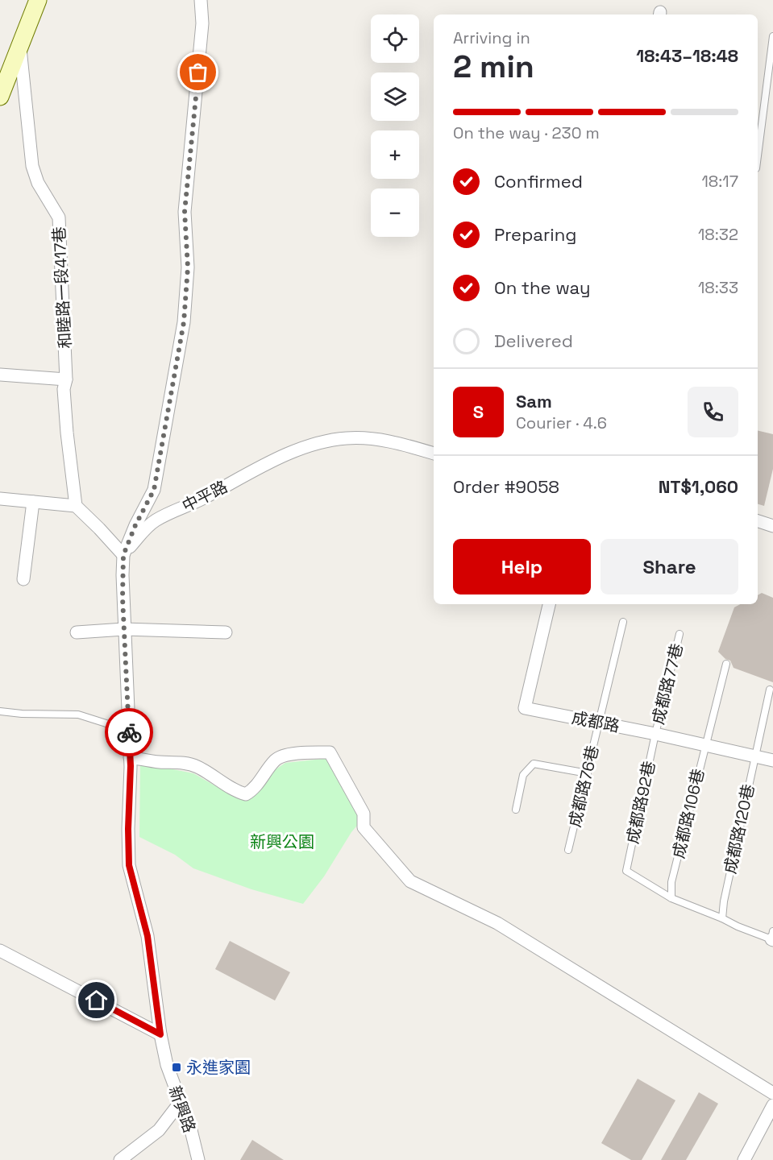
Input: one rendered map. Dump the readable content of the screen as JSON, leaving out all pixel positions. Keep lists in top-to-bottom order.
{
  "streets": {
    "street": [
      "和睦路一段417巷",
      "中平路",
      "成都路",
      "新興路"
    ],
    "lane": [
      "成都路77巷",
      "成都路76巷",
      "成都路92巷",
      "成都路106巷",
      "成都路120巷"
    ]
  },
  "crossings": [
    ["中平路", "新興路"],
    ["成都路77巷", "成都路"],
    ["成都路77巷", "成都路92巷"],
    ["成都路", "成都路76巷"],
    ["成都路", "成都路92巷"],
    ["成都路", "成都路106巷"],
    ["成都路", "成都路120巷"],
    ["成都路92巷", "成都路106巷"]
  ],
  "parks": ["新興公園"],
  "places": {
    "transit": ["永進家園"]
  },
  "page": {
    "map_buttons": ["+", "−"],
    "heading": ["2 min", "Arriving in", "18:43–18:48"],
    "panel": [
      "Sam",
      "Courier · 4.6",
      "Order #9058",
      "NT$1,060"
    ],
    "bar": "On the way · 230 m",
    "list": [
      ["Confirmed", "18:17"],
      ["Preparing", "18:32"],
      ["On the way", "18:33"],
      "Delivered"
    ],
    "round": "S",
    "buttons": ["Help", "Share"]
  }
}
